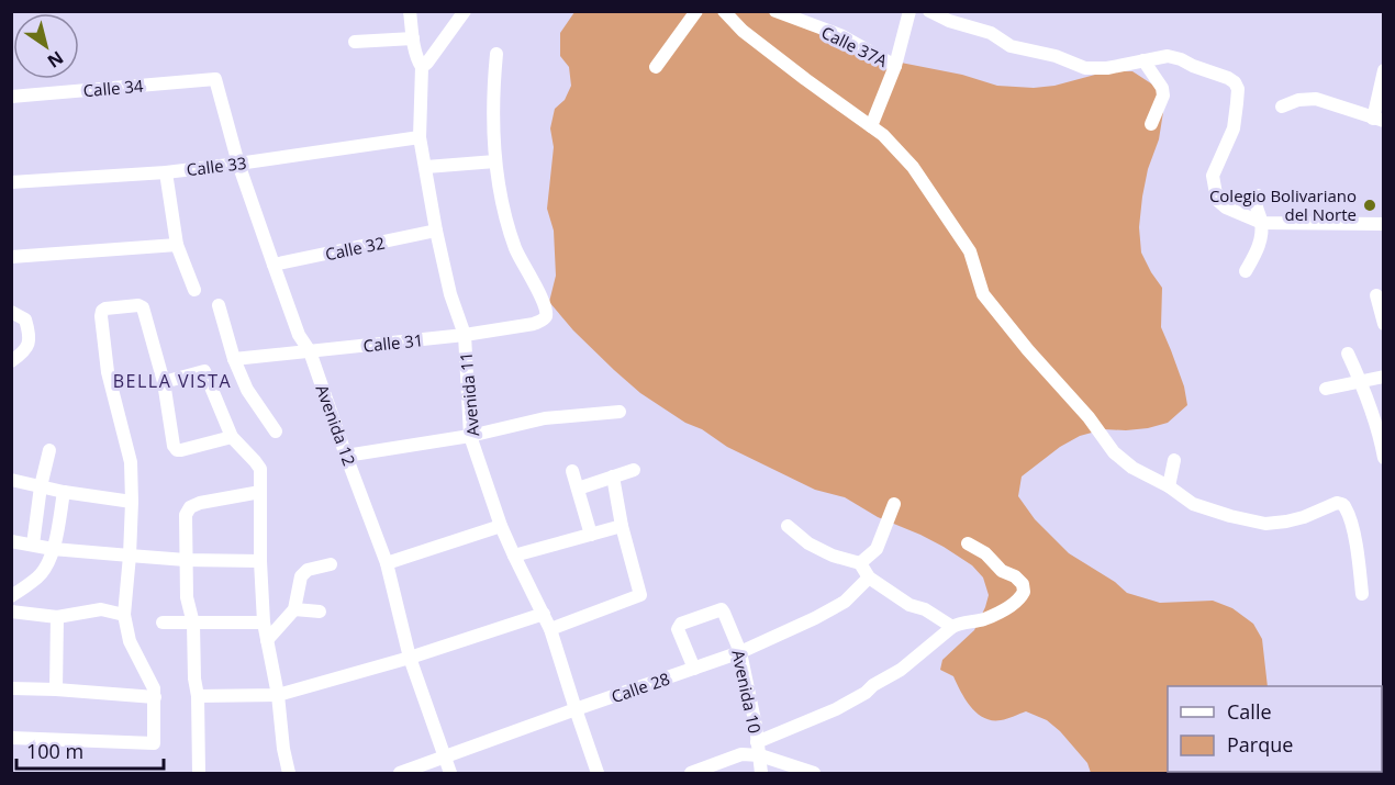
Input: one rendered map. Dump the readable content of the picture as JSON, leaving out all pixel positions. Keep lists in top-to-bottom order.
{
  "streets": {
    "street": [
      "Calle 37A",
      "Calle 34",
      "Calle 33",
      "Calle 32",
      "Calle 31",
      "Avenida 11",
      "Avenida 12",
      "Calle 28",
      "Avenida 10"
    ]
  },
  "crossings": [
    ["Calle 34", "Avenida 12"],
    ["Calle 33", "Avenida 11"],
    ["Calle 33", "Avenida 12"],
    ["Calle 32", "Avenida 11"],
    ["Calle 32", "Avenida 12"],
    ["Calle 31", "Avenida 11"],
    ["Calle 31", "Avenida 12"],
    ["Avenida 11", "Calle 28"],
    ["Avenida 12", "Calle 28"],
    ["Calle 28", "Avenida 10"]
  ],
  "districts": ["BELLA VISTA"],
  "places": ["Colegio Bolivariano del Norte"],
  "legend": ["Calle", "Parque"],
  "scale_bar": "100 m",
  "north": "bottom right"
}
